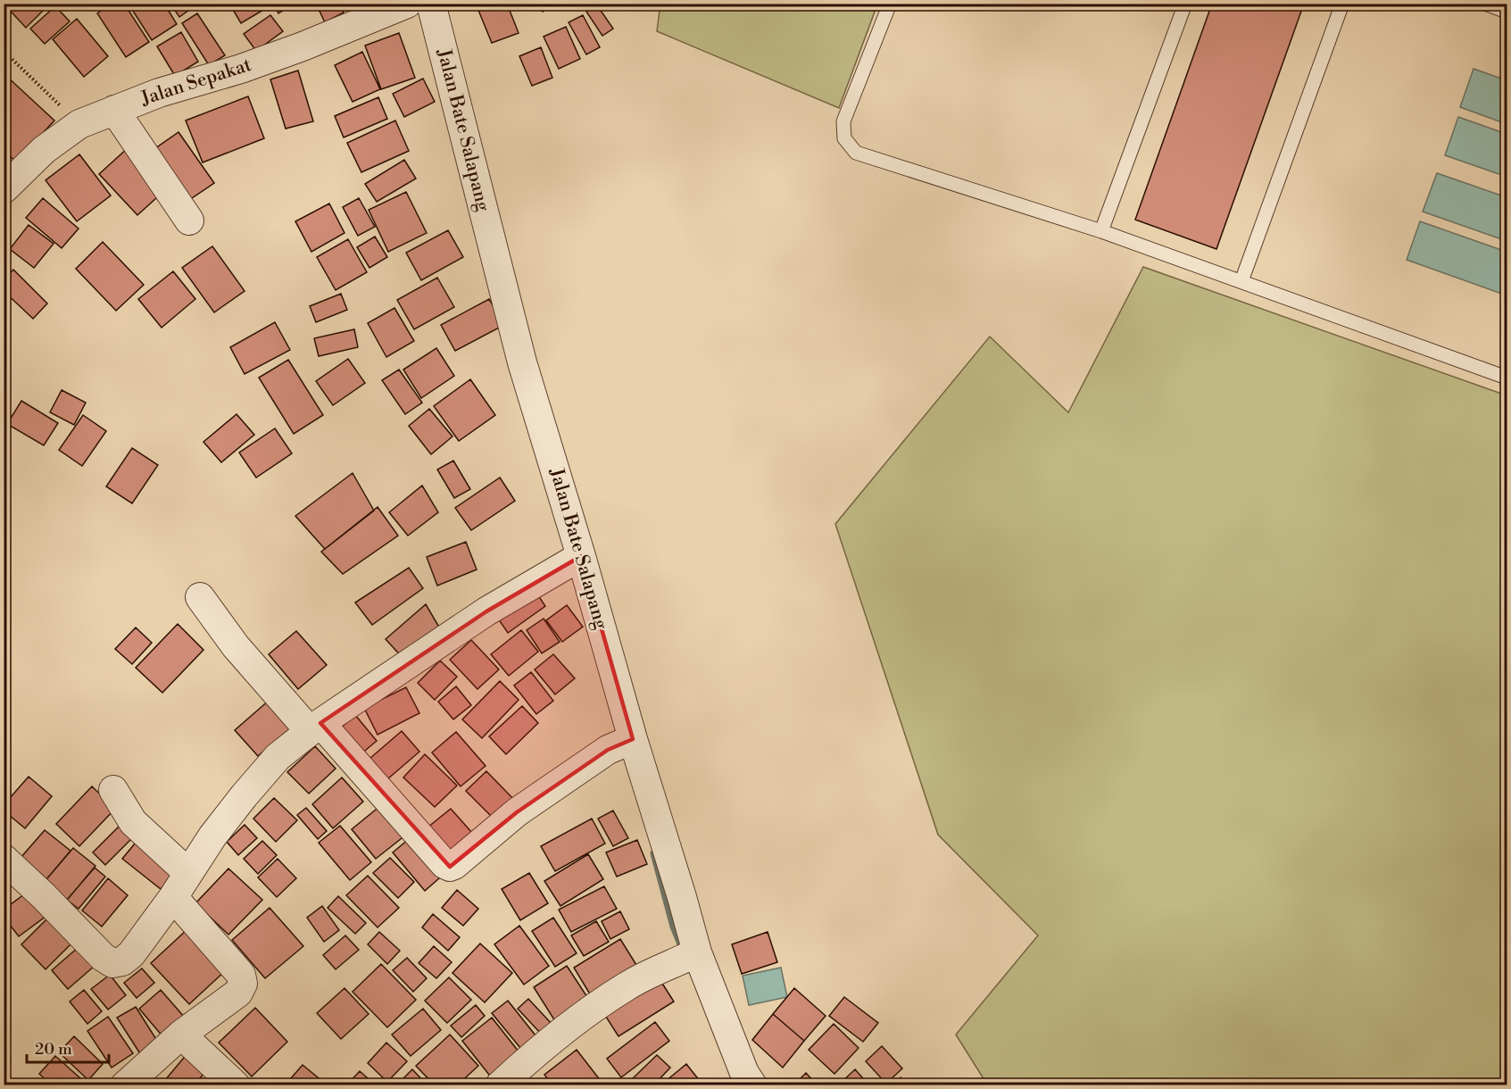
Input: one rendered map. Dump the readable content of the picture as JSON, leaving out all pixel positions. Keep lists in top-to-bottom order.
{
  "streets": {
    "street": ["Jalan Sepakat", "Jalan Bate Salapang"]
  },
  "crossings": [
    ["Jalan Sepakat", "Jalan Bate Salapang"]
  ],
  "scale_bar": "20 m"
}
